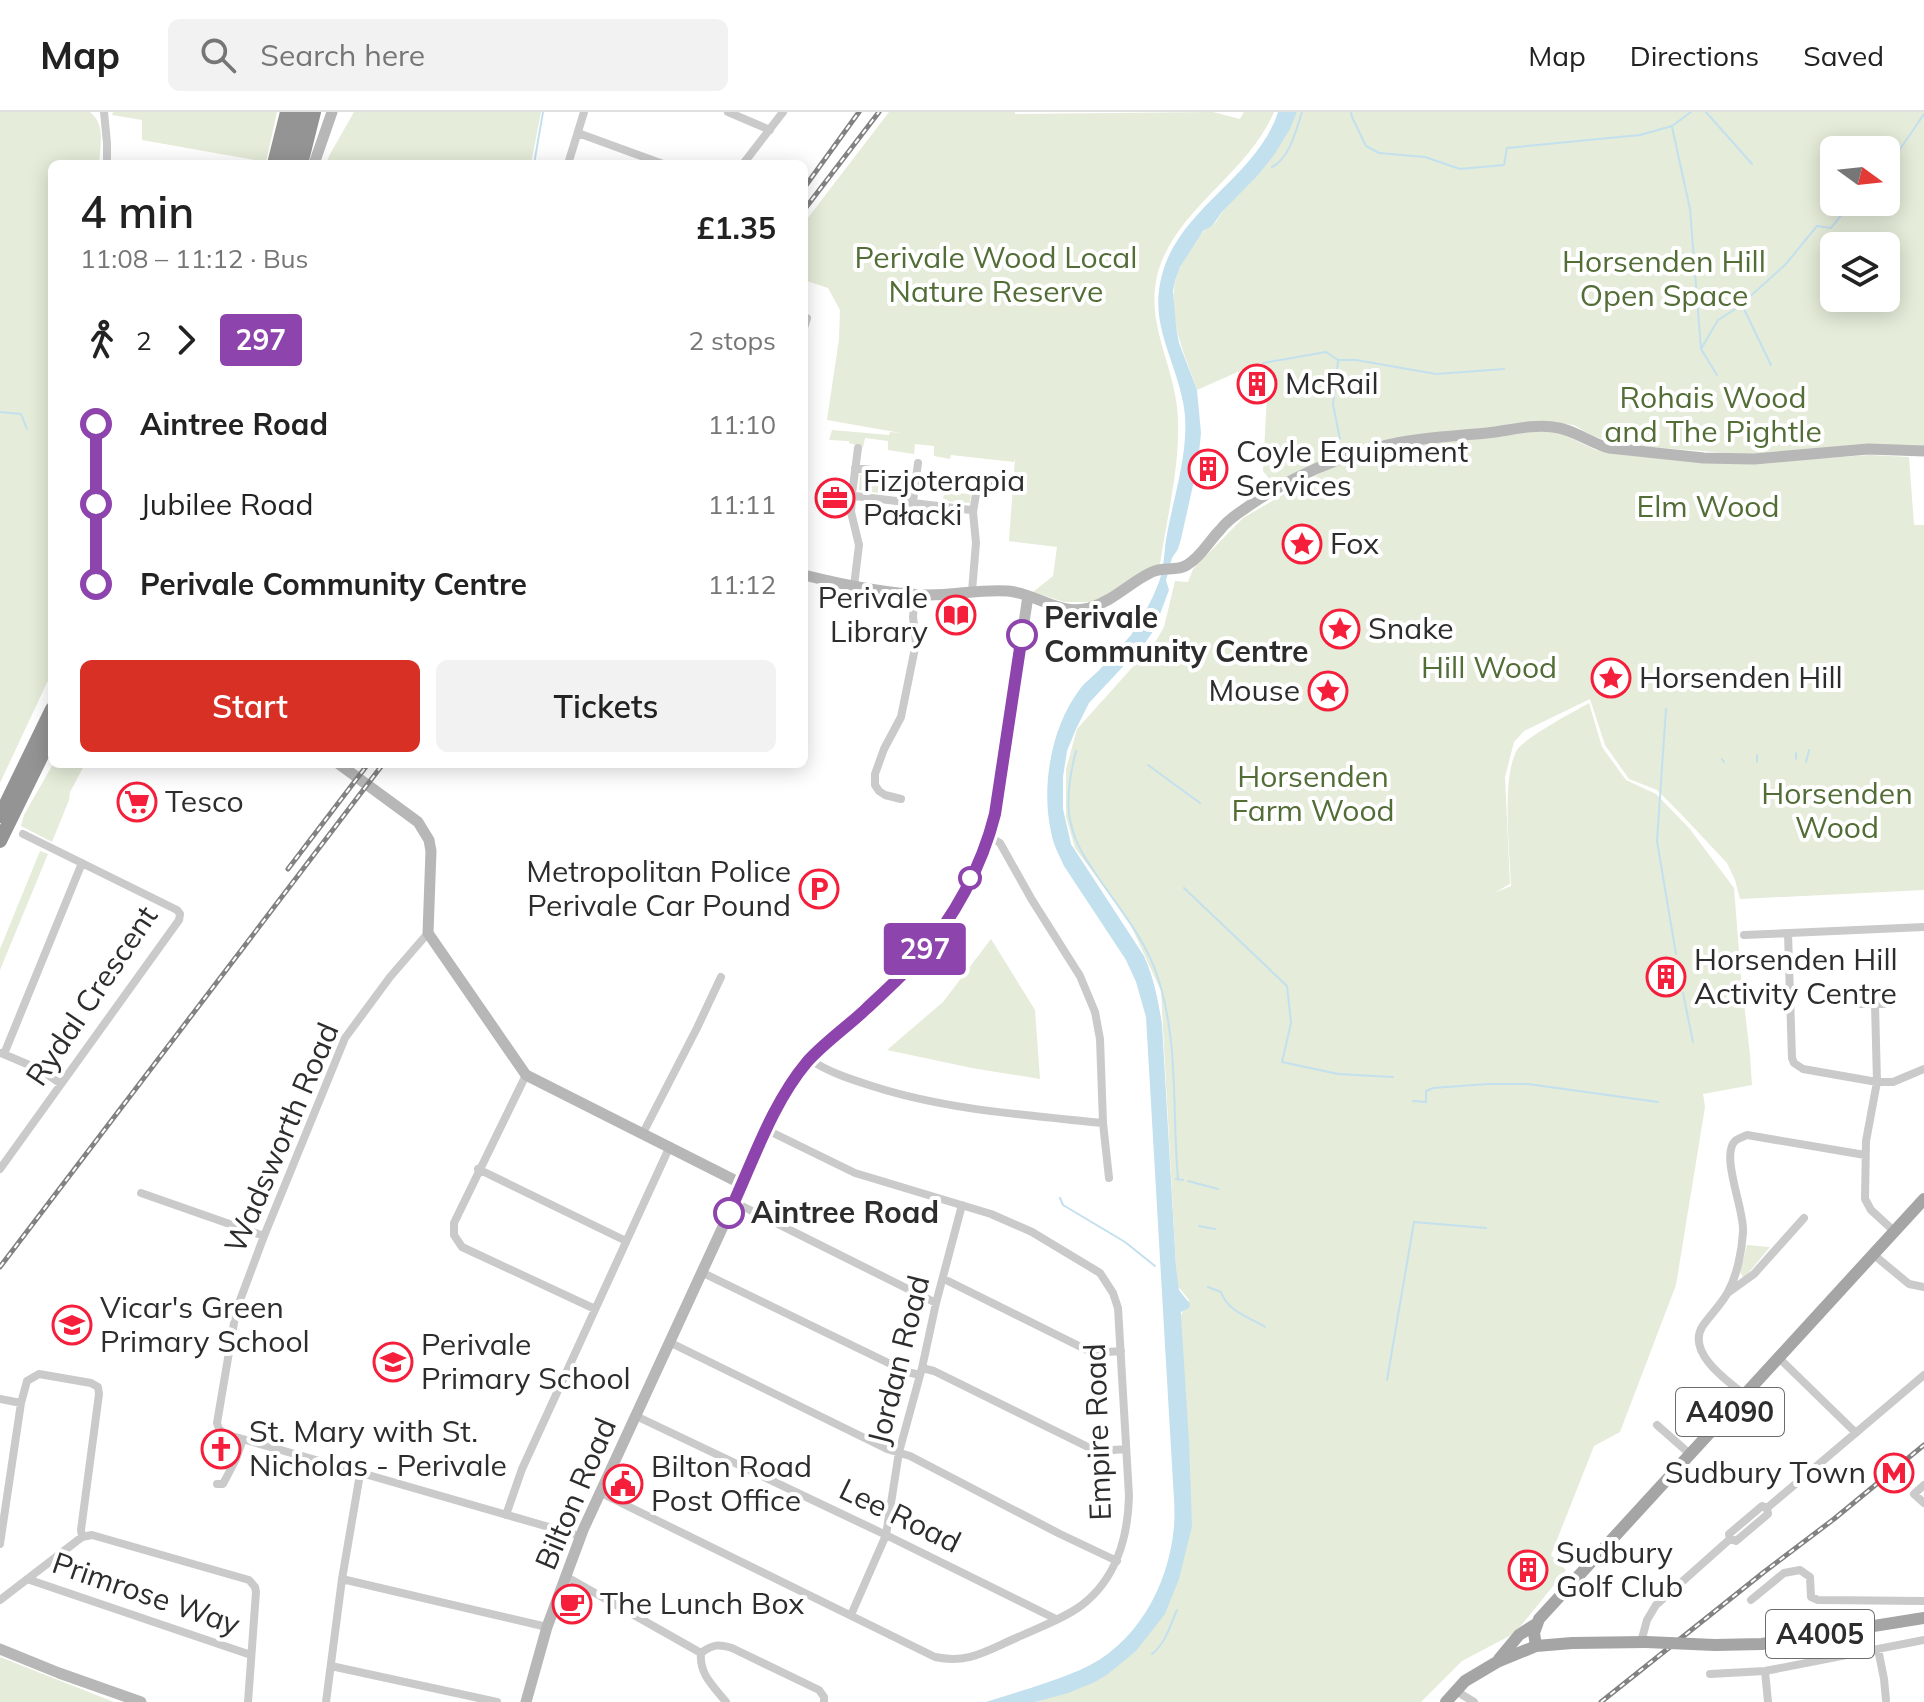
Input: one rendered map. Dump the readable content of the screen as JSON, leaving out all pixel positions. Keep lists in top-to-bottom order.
{
  "streets": {
    "main road": ["A4090", "A4005"],
    "street": [
      "Rydal Crescent",
      "Wadsworth Road",
      "Jordan Road",
      "Empire Road",
      "Bilton Road",
      "Lee Road",
      "Primrose Way"
    ]
  },
  "crossings": [
    ["Jordan Road", "Empire Road"],
    ["Jordan Road", "Lee Road"],
    ["A4090", "A4005"],
    ["Empire Road", "Bilton Road"],
    ["Empire Road", "Lee Road"],
    ["Bilton Road", "Lee Road"]
  ],
  "parks": [
    "Perivale Wood Local Nature Reserve",
    "Horsenden Hill Open Space",
    "Rohais Wood and The Pightle",
    "Elm Wood",
    "Hill Wood",
    "Horsenden Farm Wood",
    "Horsenden Wood"
  ],
  "places": {
    "building": [
      "McRail",
      "Coyle Equipment Services",
      "Horsenden Hill Activity Centre",
      "Sudbury Golf Club"
    ],
    "office": ["Fizjoterapia Pałacki"],
    "place": [
      "Fox",
      "Snake",
      "Horsenden Hill",
      "Mouse"
    ],
    "library": ["Perivale Library"],
    "other": ["Perivale Community Centre", "Aintree Road"],
    "supermarket": ["Tesco"],
    "parking": ["Metropolitan Police Perivale Car Pound"],
    "school or university": ["Vicar's Green Primary School", "Perivale Primary School"],
    "church": ["St. Mary with St. Nicholas - Perivale"],
    "metro station": ["Sudbury Town"],
    "public building": ["Bilton Road Post Office"],
    "cafe": ["The Lunch Box"]
  },
  "lines": ["bus line 297"],
  "north": "right",
  "page": {
    "header": "Map",
    "search": "Search here",
    "nav": ["Map", "Directions", "Saved"],
    "on_map": "297",
    "heading": ["4 min", "11:08 – 11:12 · Bus", "£1.35"],
    "legs": ["2", "297", "2 stops"],
    "list": [
      {
        "name": "Aintree Road",
        "value": "11:10"
      },
      {
        "name": "Jubilee Road",
        "value": "11:11"
      },
      {
        "name": "Perivale Community Centre",
        "value": "11:12"
      }
    ],
    "buttons": ["Start", "Tickets"]
  }
}
